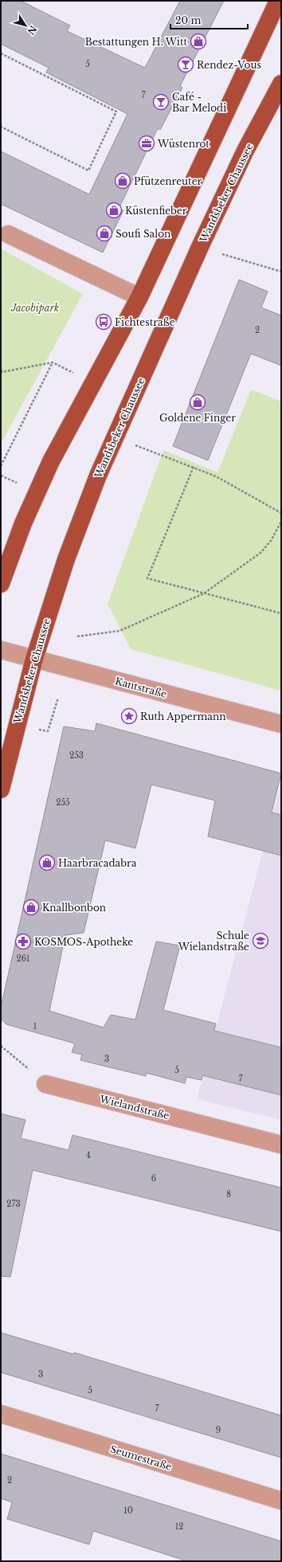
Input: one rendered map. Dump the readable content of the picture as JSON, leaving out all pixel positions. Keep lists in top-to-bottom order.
{
  "streets": {
    "main road": ["Wandsbeker Chaussee"],
    "street": ["Kantstraße", "Wielandstraße", "Seumestraße"]
  },
  "crossings": [
    ["Wandsbeker Chaussee", "Kantstraße"]
  ],
  "parks": ["Jacobipark"],
  "places": {
    "shop": [
      "Bestattungen H. Witt",
      "Pfützenreuter",
      "Küstenfieber",
      "Soufi Salon",
      "Goldene Finger",
      "Haarbracadabra",
      "Knallbonbon"
    ],
    "bar": ["Rendez-Vous", "Café - Bar Melodi"],
    "office": ["Wüstenrot"],
    "bus stop": ["Fichtestraße"],
    "place": ["Ruth Appermann"],
    "school or university": ["Schule Wielandstraße"],
    "pharmacy": ["KOSMOS-Apotheke"]
  },
  "house_numbers": [
    "5",
    "7",
    "2",
    "253",
    "255",
    "261",
    "1",
    "3",
    "5",
    "7",
    "4",
    "6",
    "8",
    "273",
    "3",
    "5",
    "7",
    "9",
    "2",
    "10",
    "12"
  ],
  "scale_bar": "20 m",
  "north": "bottom right"
}
